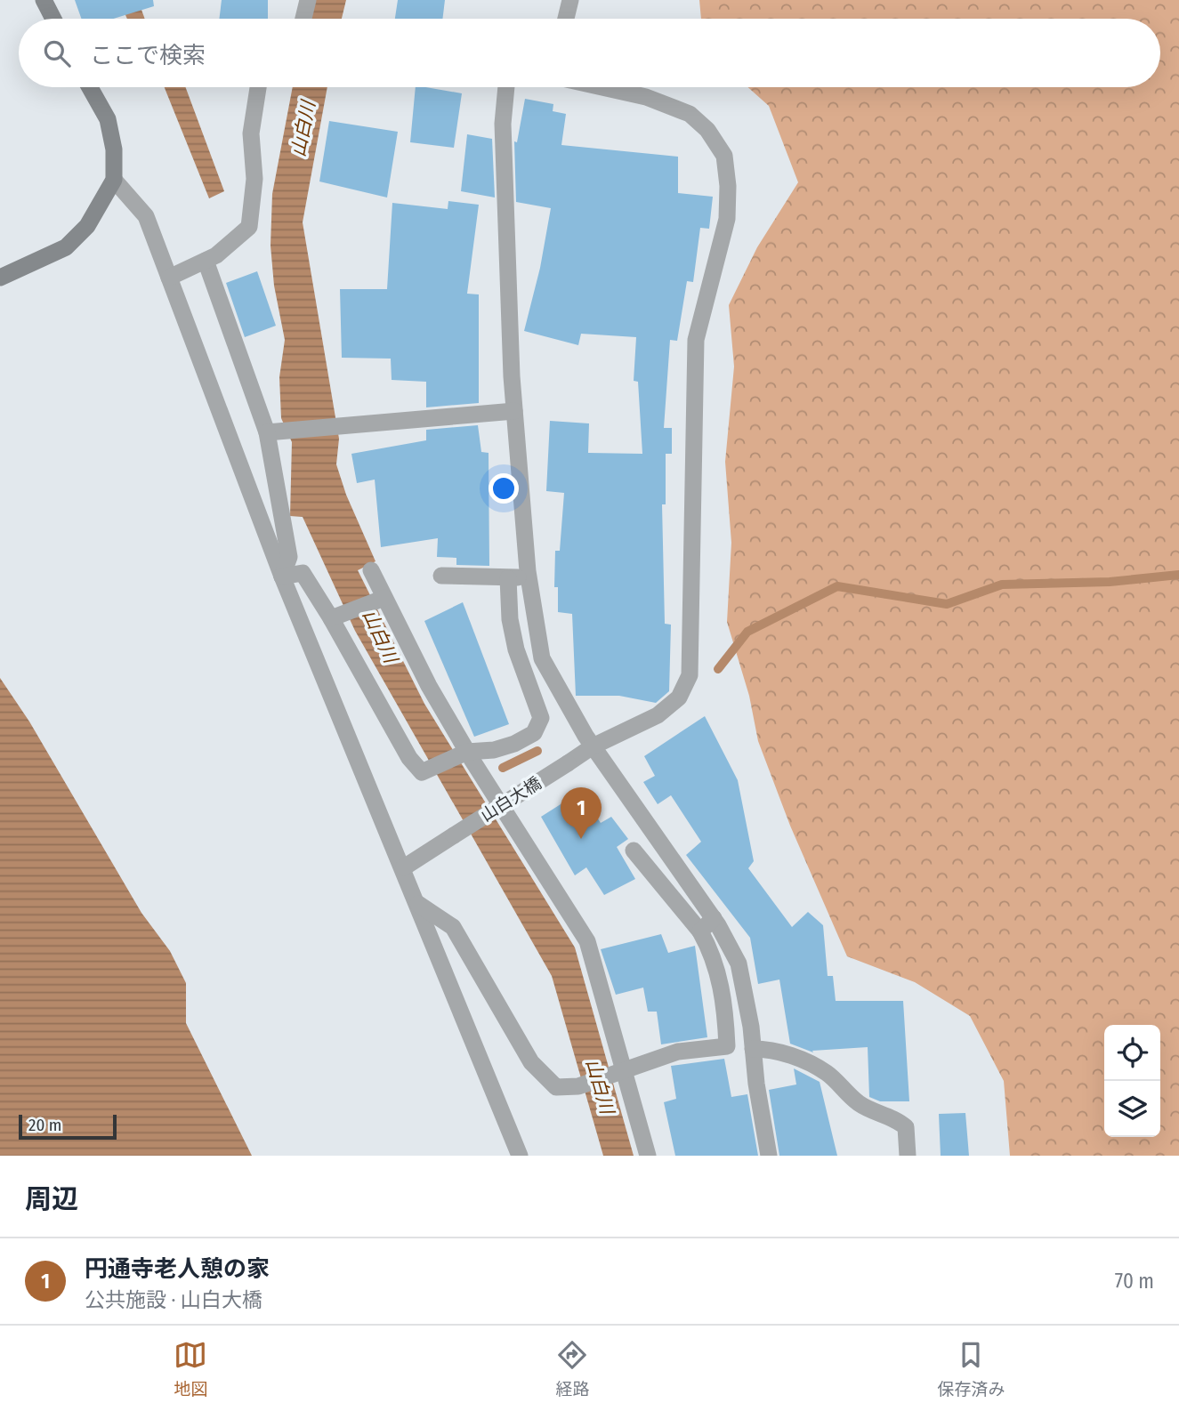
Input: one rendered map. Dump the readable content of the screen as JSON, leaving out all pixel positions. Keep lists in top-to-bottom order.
{
  "streets": {
    "street": ["山白大橋"]
  },
  "water": ["山白川"],
  "scale_bar": "20 m",
  "page": {
    "search": "ここで検索",
    "pins": "1",
    "scale": "20 m",
    "heading": "周辺",
    "list": [
      {
        "mark": "1",
        "name": "円通寺老人憩の家",
        "note": "公共施設 · 山白大橋",
        "value": "70 m"
      }
    ],
    "nav": ["地図", "経路", "保存済み"]
  }
}
